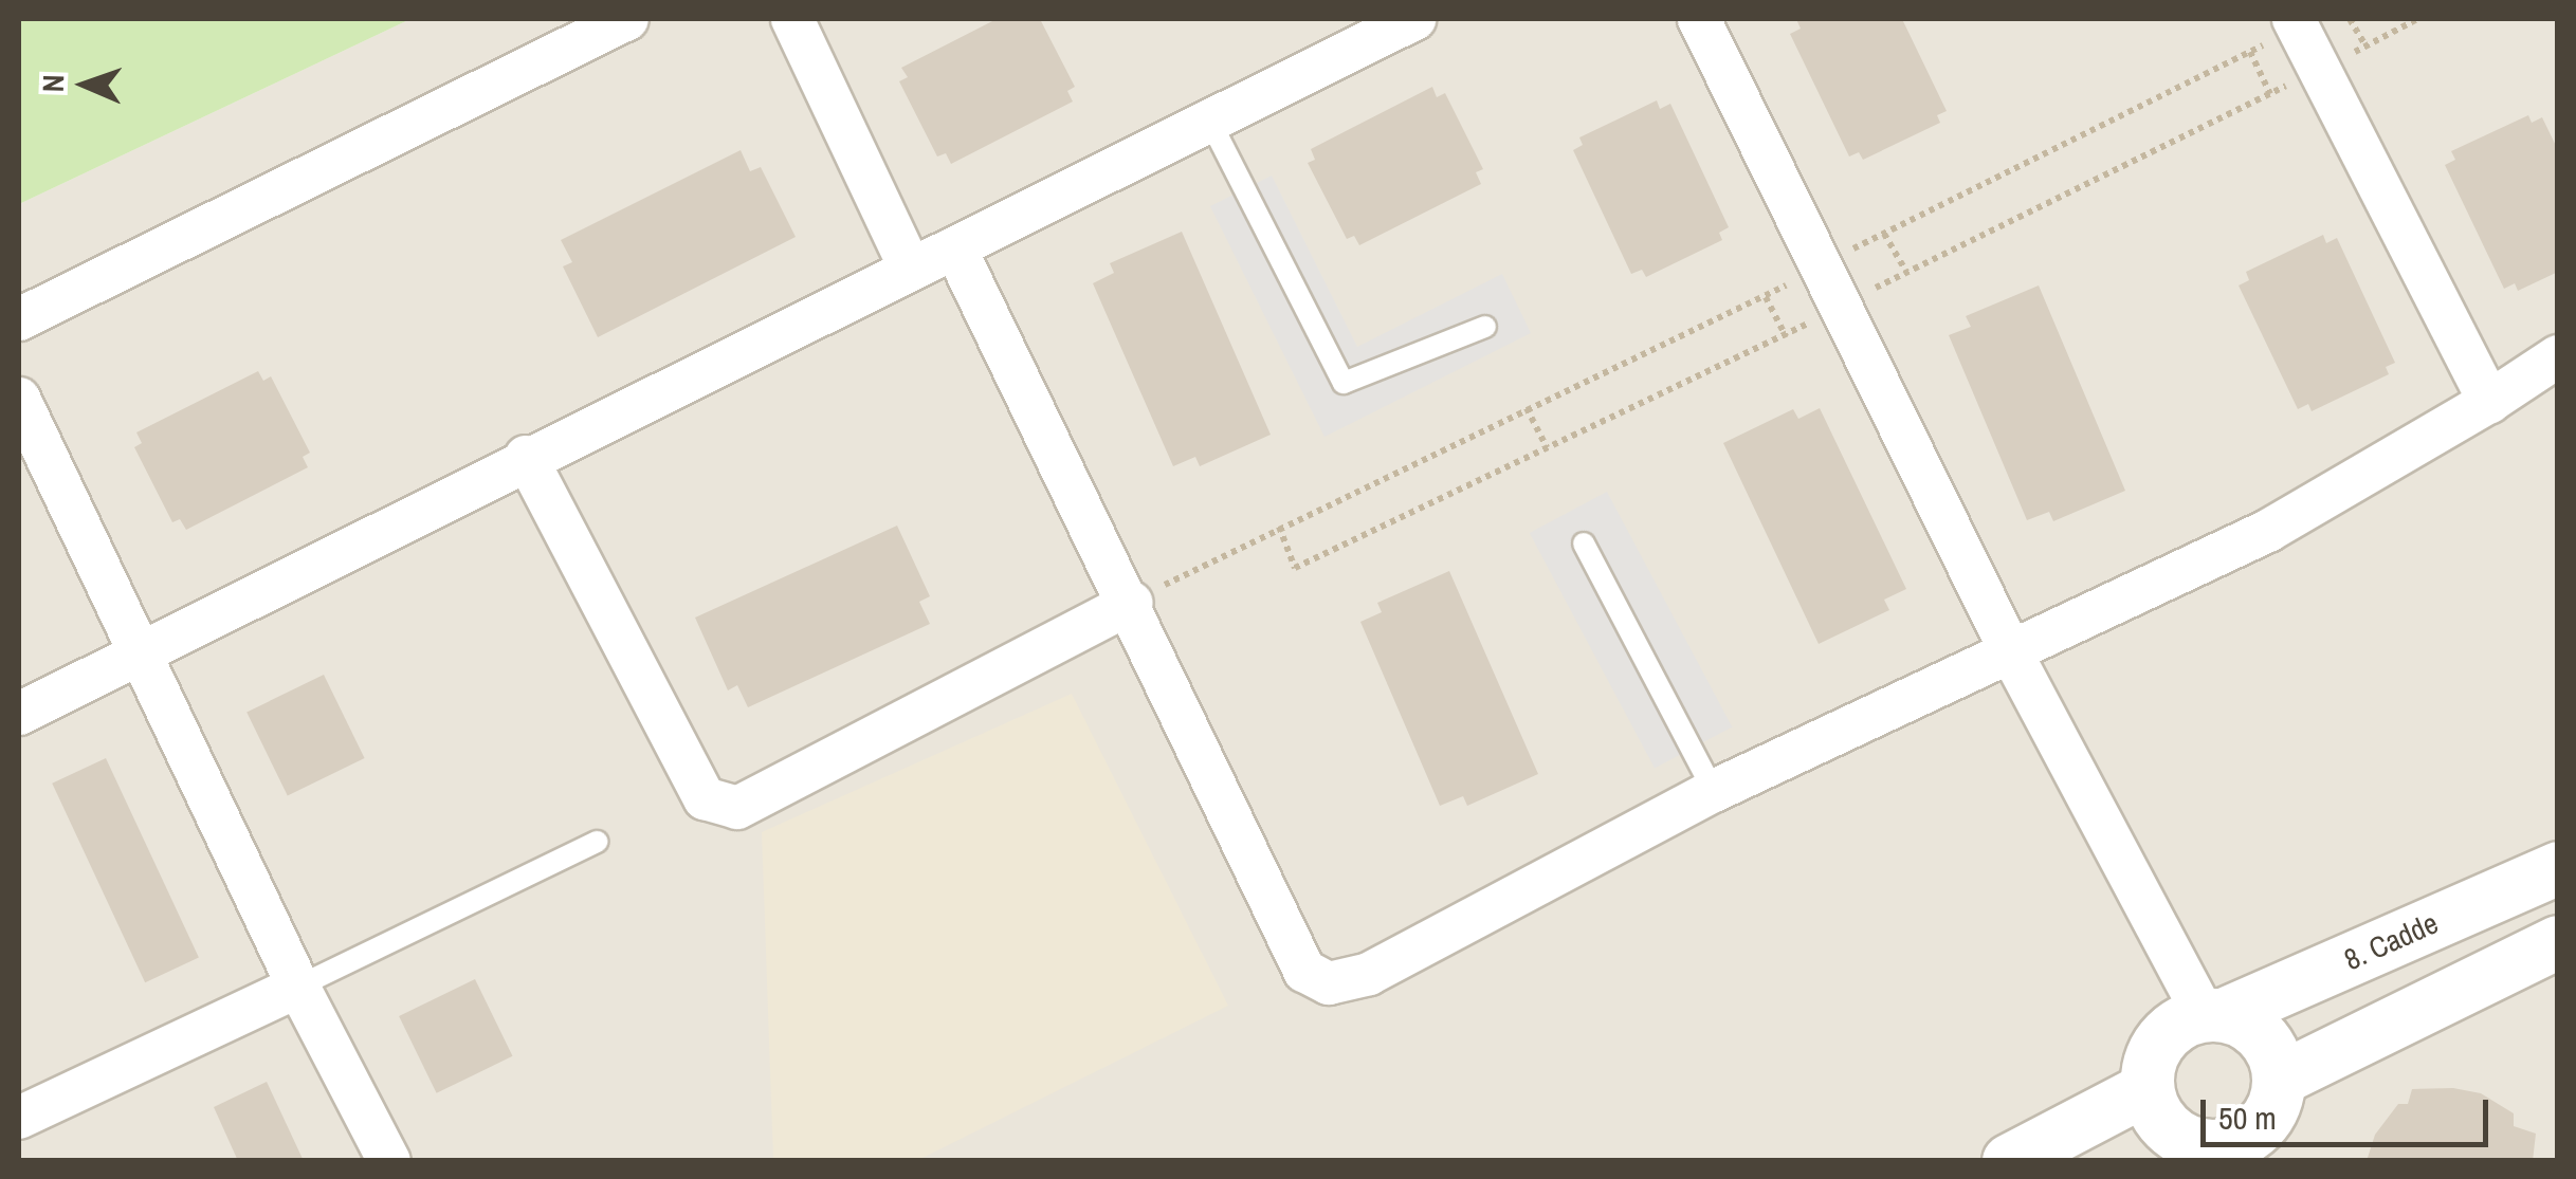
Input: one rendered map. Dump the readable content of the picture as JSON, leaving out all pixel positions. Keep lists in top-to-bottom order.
{
  "streets": {
    "street": ["8. Cadde"]
  },
  "scale_bar": "50 m",
  "north": "left"
}
